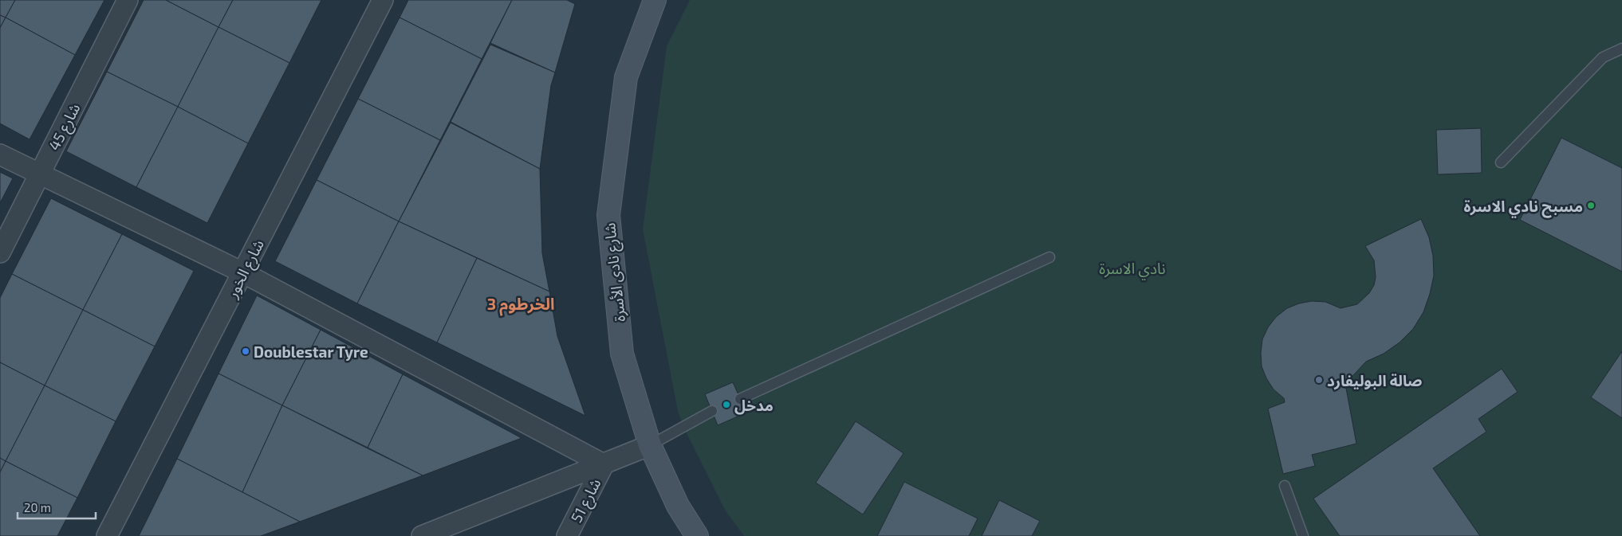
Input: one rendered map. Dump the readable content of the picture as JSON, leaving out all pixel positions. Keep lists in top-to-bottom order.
{
  "streets": {
    "street": [
      "شارع 45",
      "شارع الخور",
      "شارع نادى الأسرة",
      "شارع 51"
    ]
  },
  "districts": ["الخرطوم 3"],
  "parks": ["نادي الاسرة"],
  "places": [
    "مسبح نادي الاسرة",
    "Doublestar Tyre",
    "صالة البوليفارد",
    "مدخل"
  ],
  "scale_bar": "20 m"
}
